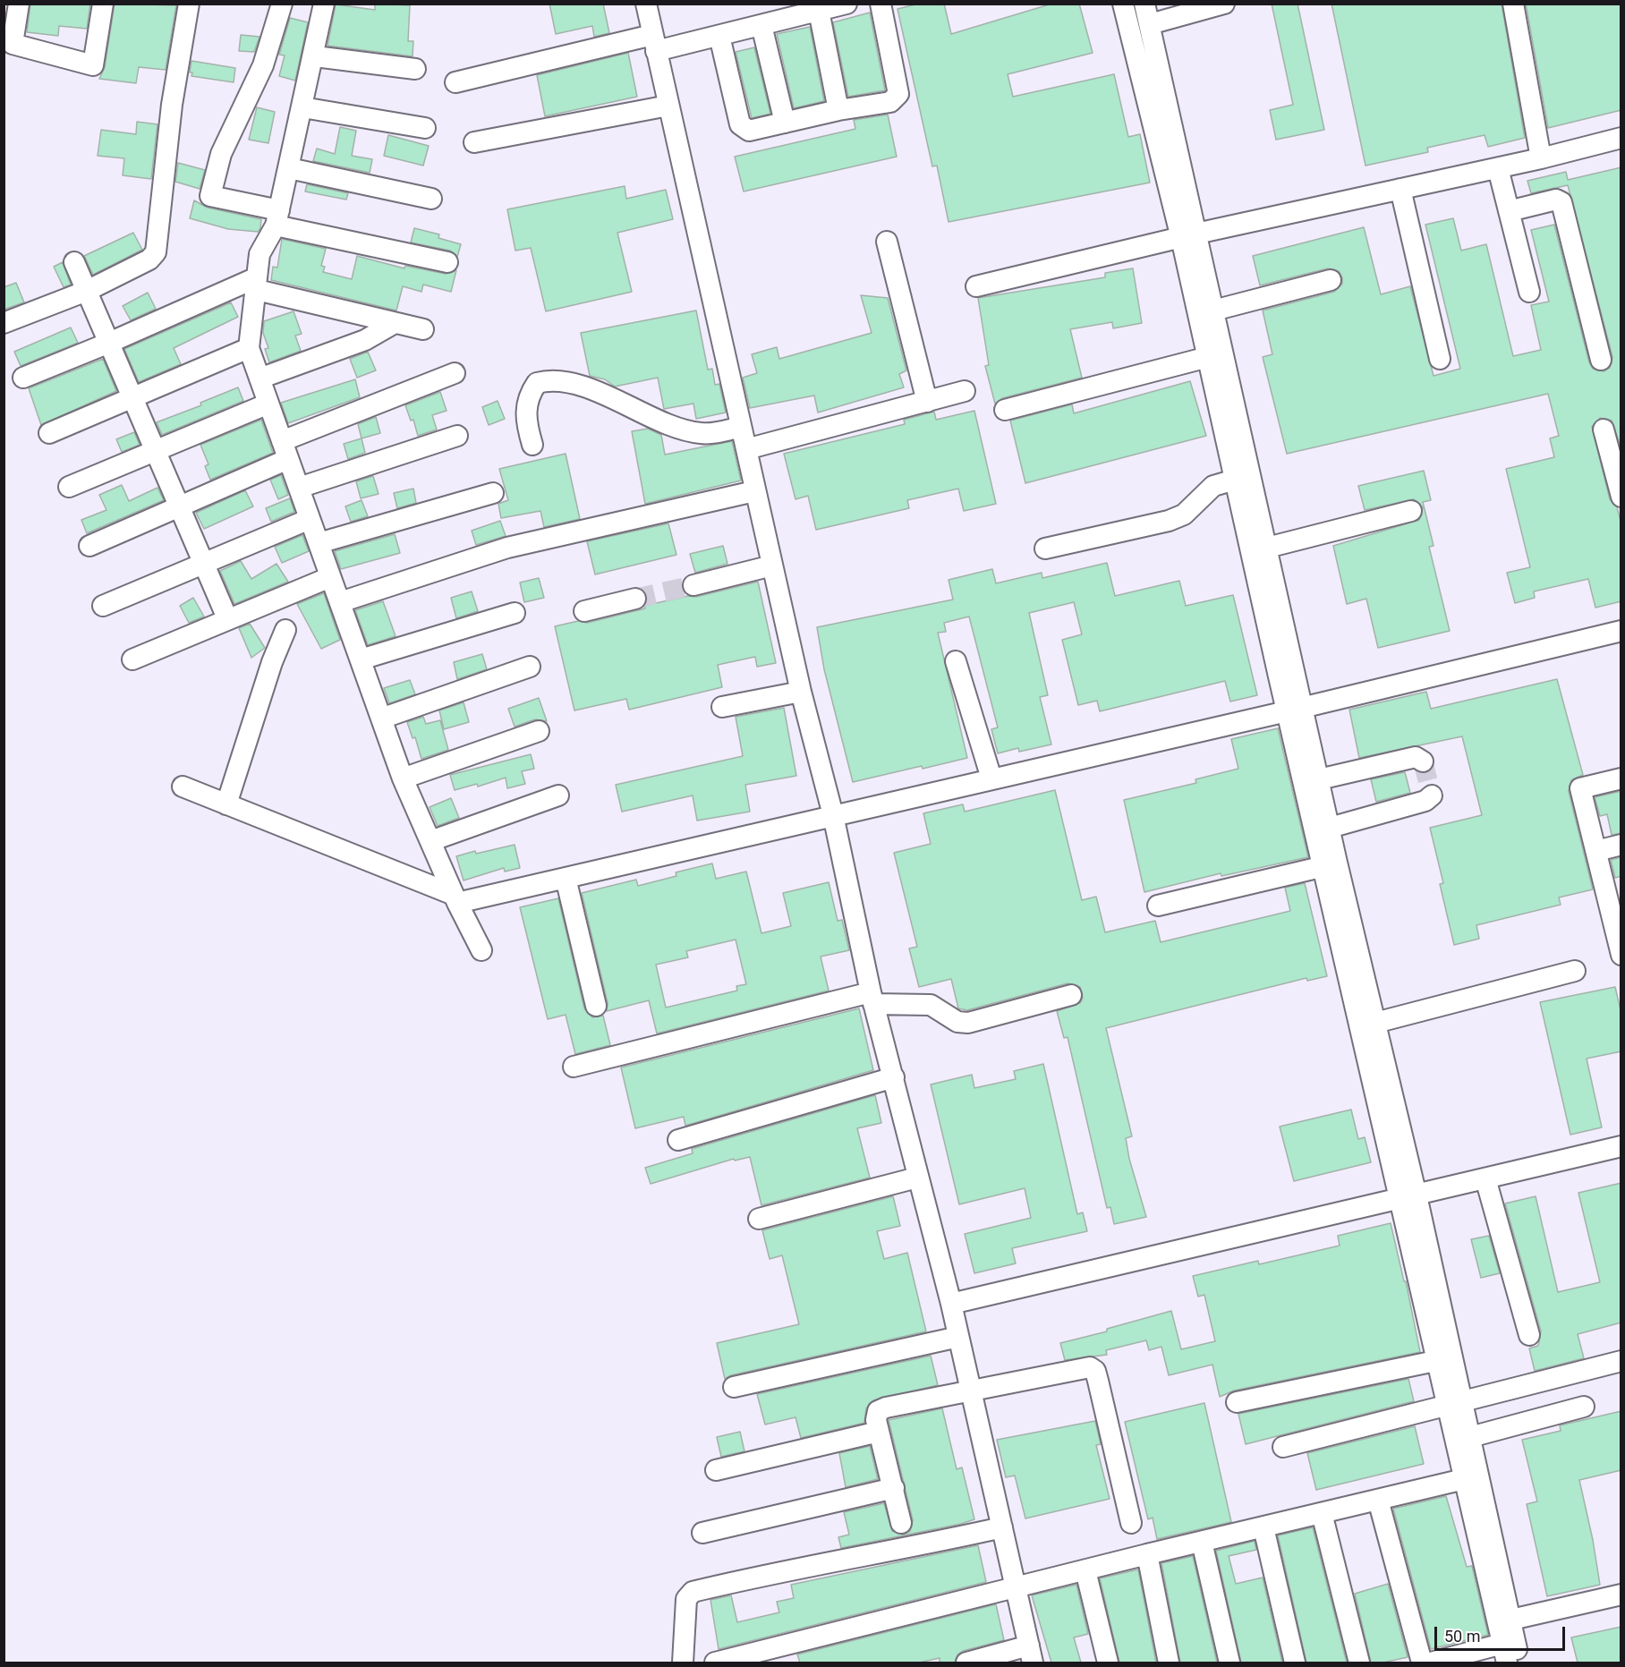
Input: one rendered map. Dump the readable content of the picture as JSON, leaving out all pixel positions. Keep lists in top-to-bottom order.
{
  "scale_bar": "50 m"
}
